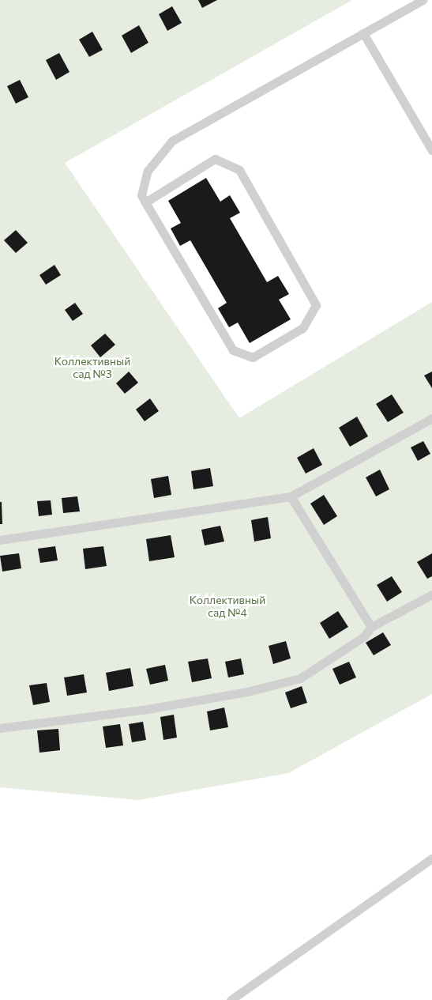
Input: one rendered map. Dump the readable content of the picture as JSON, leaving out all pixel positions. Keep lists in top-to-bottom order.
{
  "parks": ["Коллективный сад №3", "Коллективный сад №4"]
}
